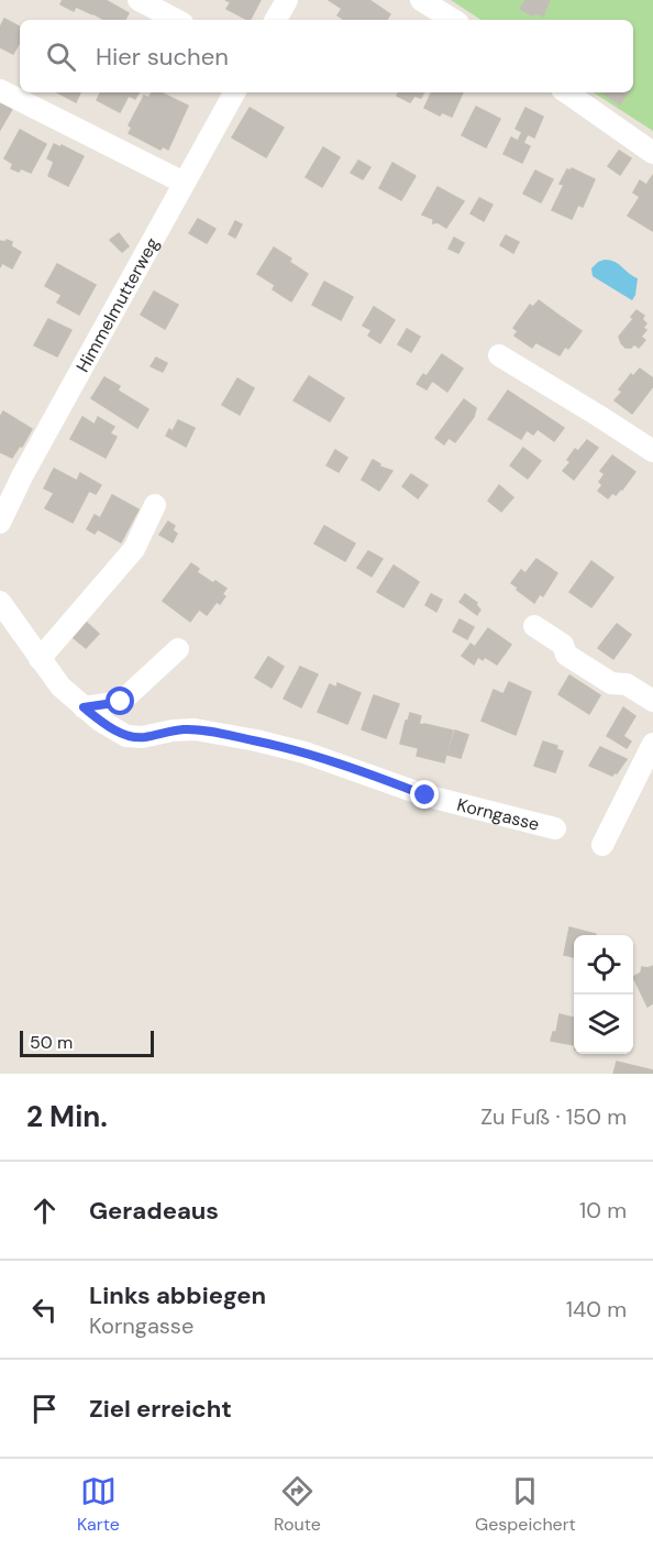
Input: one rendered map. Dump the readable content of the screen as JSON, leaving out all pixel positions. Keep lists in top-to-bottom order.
{
  "streets": {
    "street": ["Himmelmutterweg", "Korngasse"]
  },
  "scale_bar": "50 m",
  "page": {
    "search": "Hier suchen",
    "scale": "50 m",
    "heading": ["2 Min.", "Zu Fuß · 150 m"],
    "list": [
      ["Geradeaus", "10 m"],
      ["Links abbiegen", "Korngasse", "140 m"],
      "Ziel erreicht"
    ],
    "nav": ["Karte", "Route", "Gespeichert"]
  }
}
